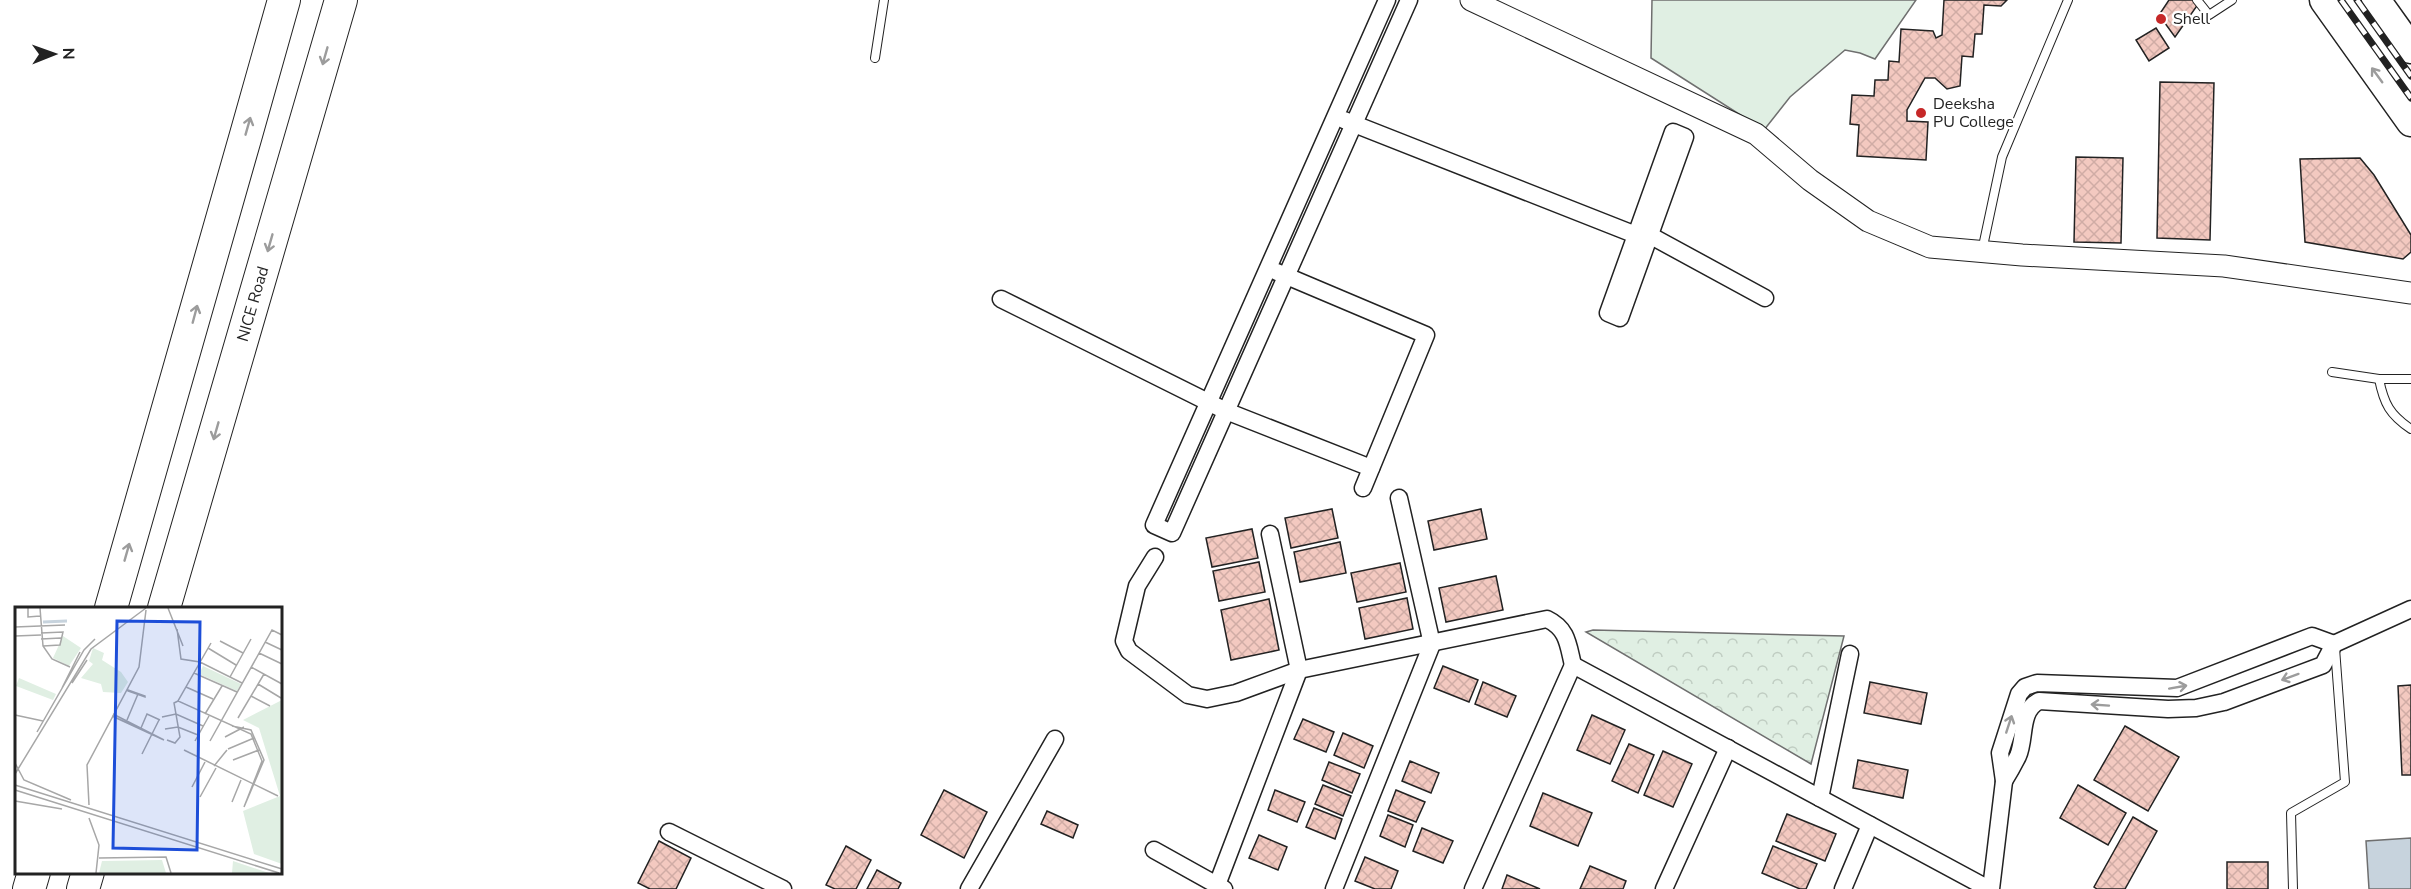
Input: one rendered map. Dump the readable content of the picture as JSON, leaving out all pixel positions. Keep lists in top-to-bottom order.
{
  "streets": {
    "highway": ["NICE Road"]
  },
  "places": ["Shell", "Deeksha PU College"],
  "north": "right"
}
